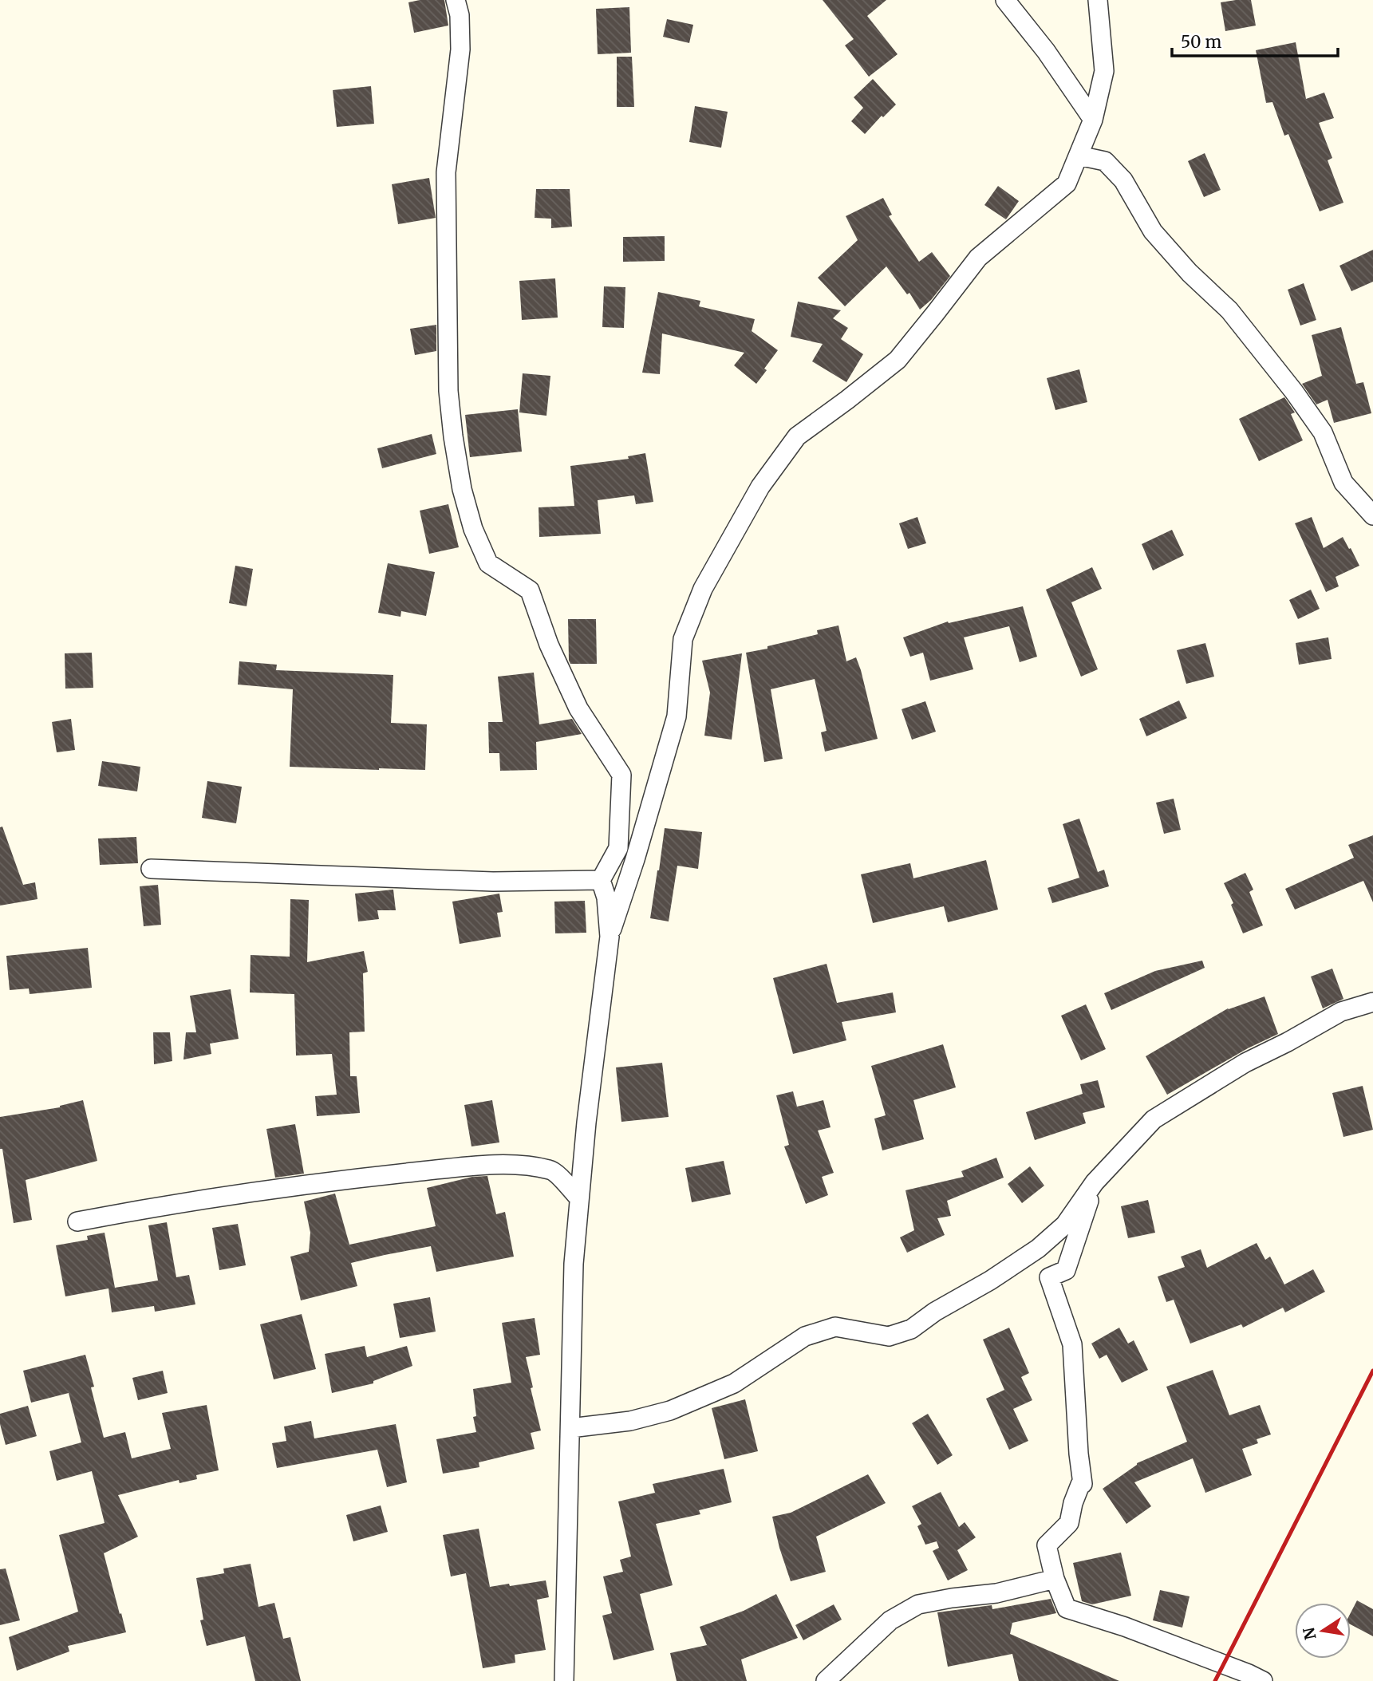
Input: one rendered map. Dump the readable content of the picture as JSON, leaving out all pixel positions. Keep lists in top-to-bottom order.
{
  "scale_bar": "50 m",
  "north": "left"
}
